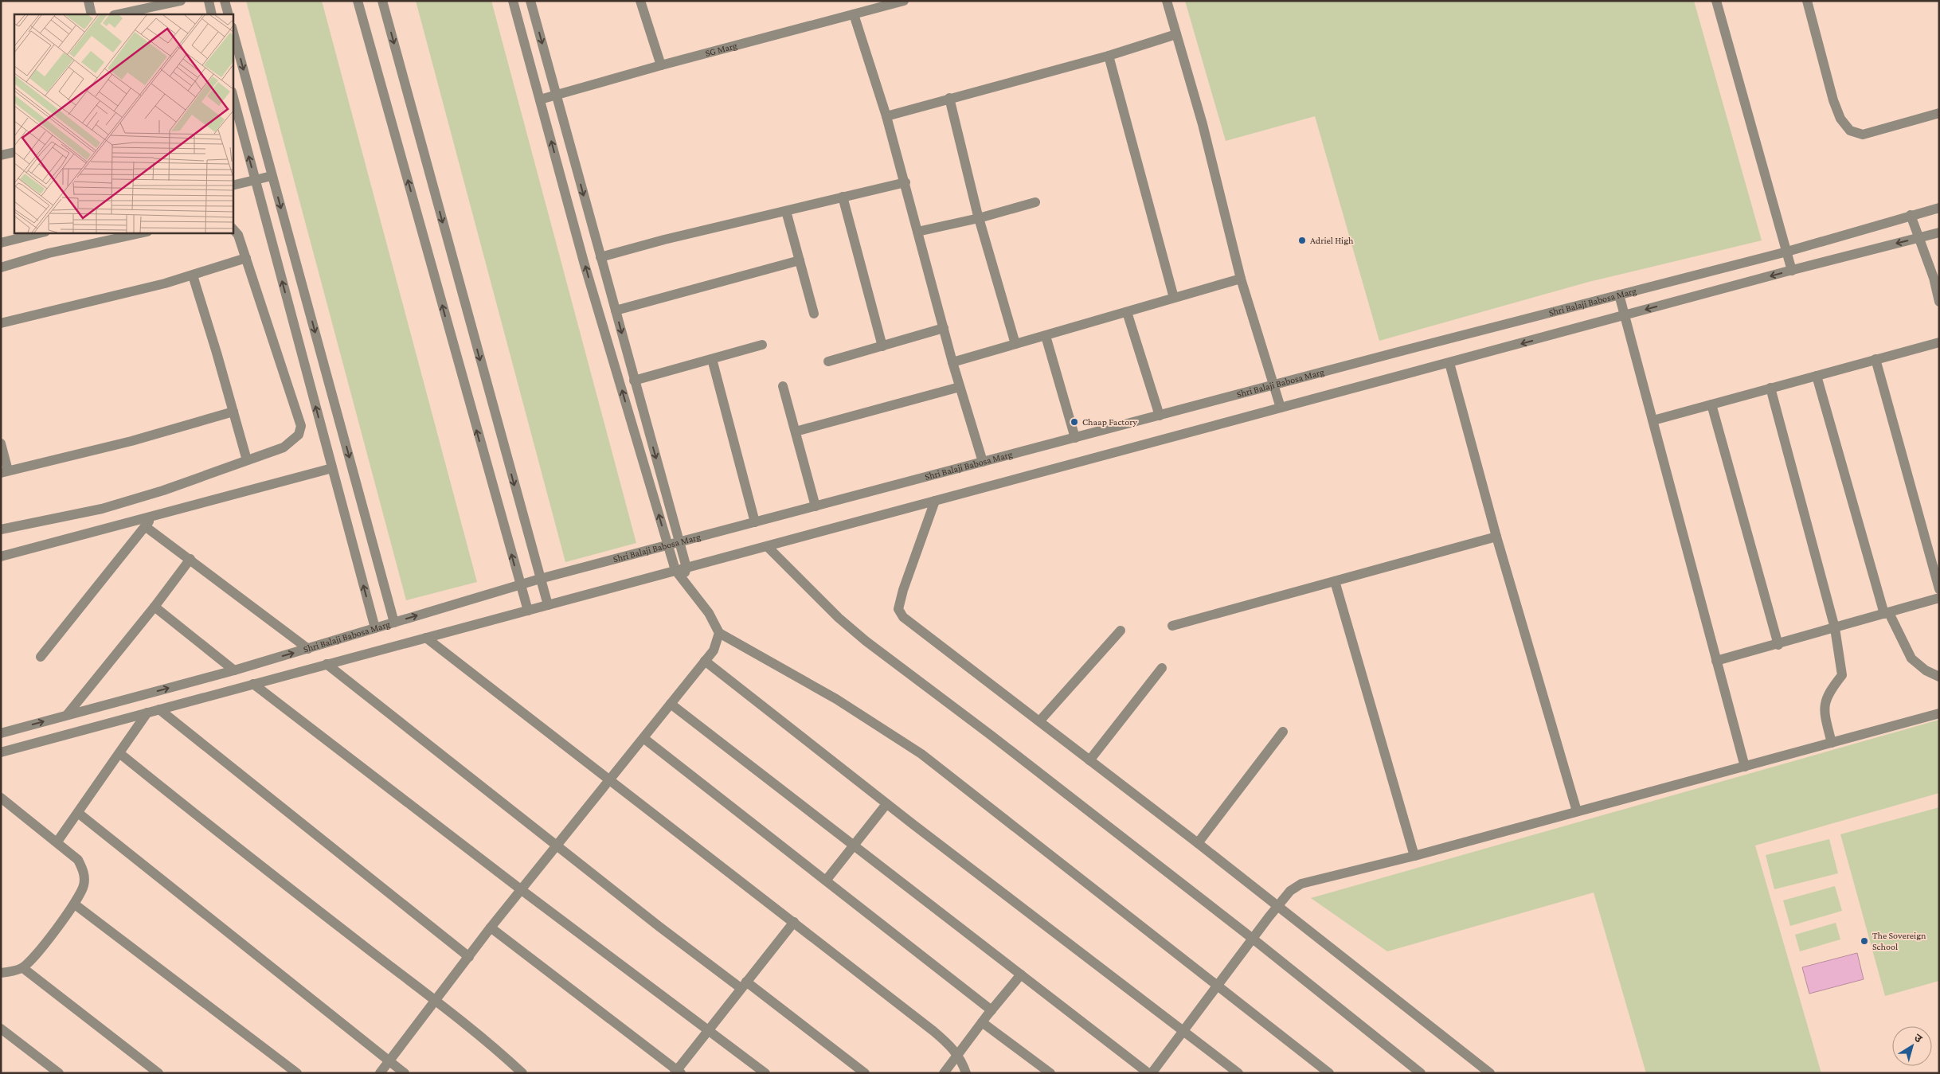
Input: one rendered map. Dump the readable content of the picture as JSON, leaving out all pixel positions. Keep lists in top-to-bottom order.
{
  "streets": {
    "street": ["SG Marg", "Shri Balaji Babosa Marg"]
  },
  "places": ["Adriel High", "Chaap Factory", "The Sovereign School"],
  "north": "top right"
}
